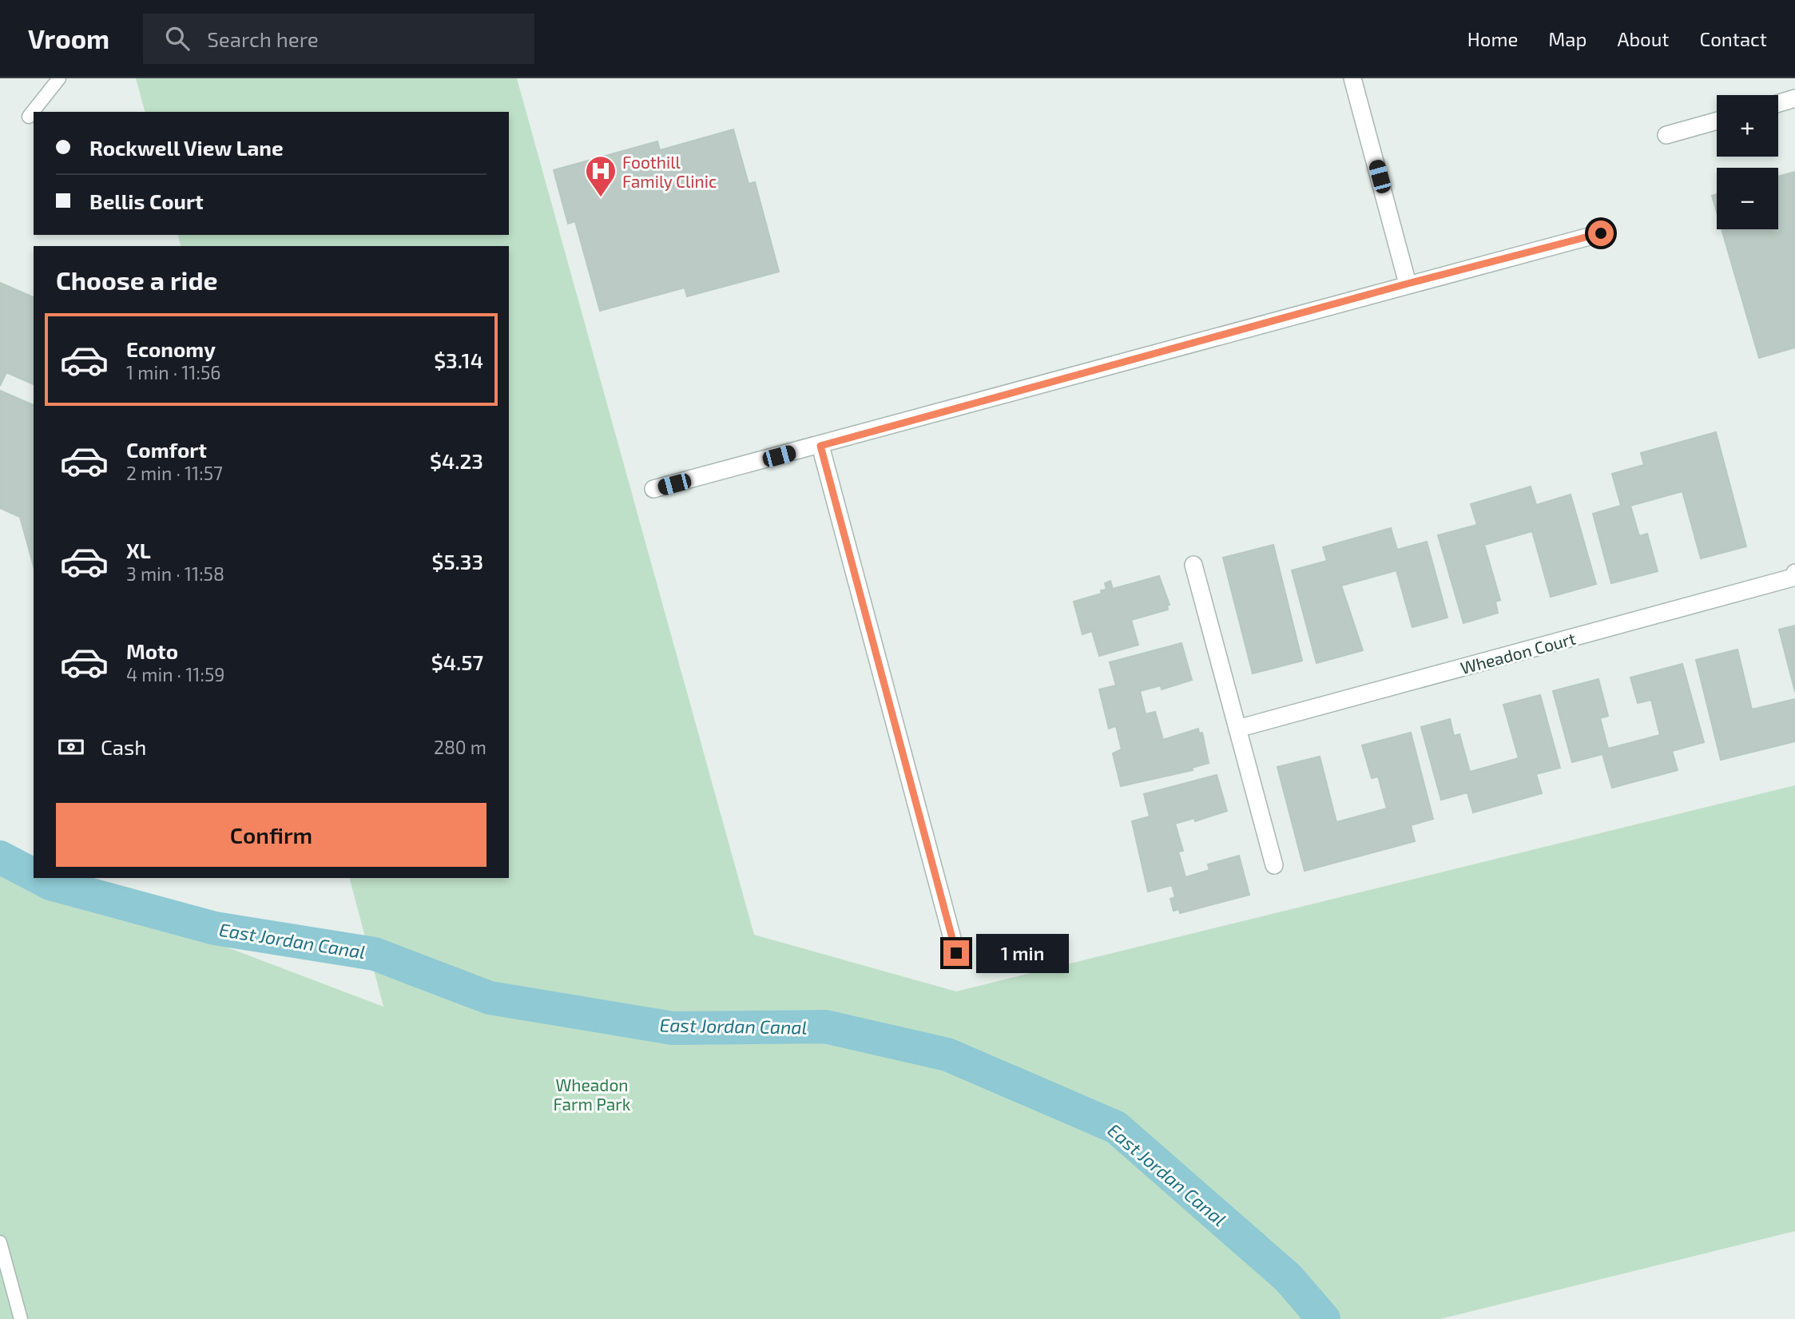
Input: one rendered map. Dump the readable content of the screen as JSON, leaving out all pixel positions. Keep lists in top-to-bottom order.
{
  "streets": {
    "street": ["Wheadon Court"]
  },
  "water": ["East Jordan Canal"],
  "parks": ["Wheadon Farm Park"],
  "places": {
    "hospital": ["Foothill Family Clinic"]
  },
  "page": {
    "header": "Vroom",
    "search": "Search here",
    "nav": [
      "Home",
      "Map",
      "About",
      "Contact"
    ],
    "map_buttons": ["+", "−"],
    "banner": ["Rockwell View Lane", "Bellis Court"],
    "heading": "Choose a ride",
    "list": [
      {
        "name": "Economy",
        "note": "1 min · 11:56",
        "value": "$3.14"
      },
      {
        "name": "Comfort",
        "note": "2 min · 11:57",
        "value": "$4.23"
      },
      {
        "name": "XL",
        "note": "3 min · 11:58",
        "value": "$5.33"
      },
      {
        "name": "Moto",
        "note": "4 min · 11:59",
        "value": "$4.57"
      }
    ],
    "pay": ["Cash", "280 m"],
    "buttons": "Confirm",
    "bubble": "1 min"
  }
}
